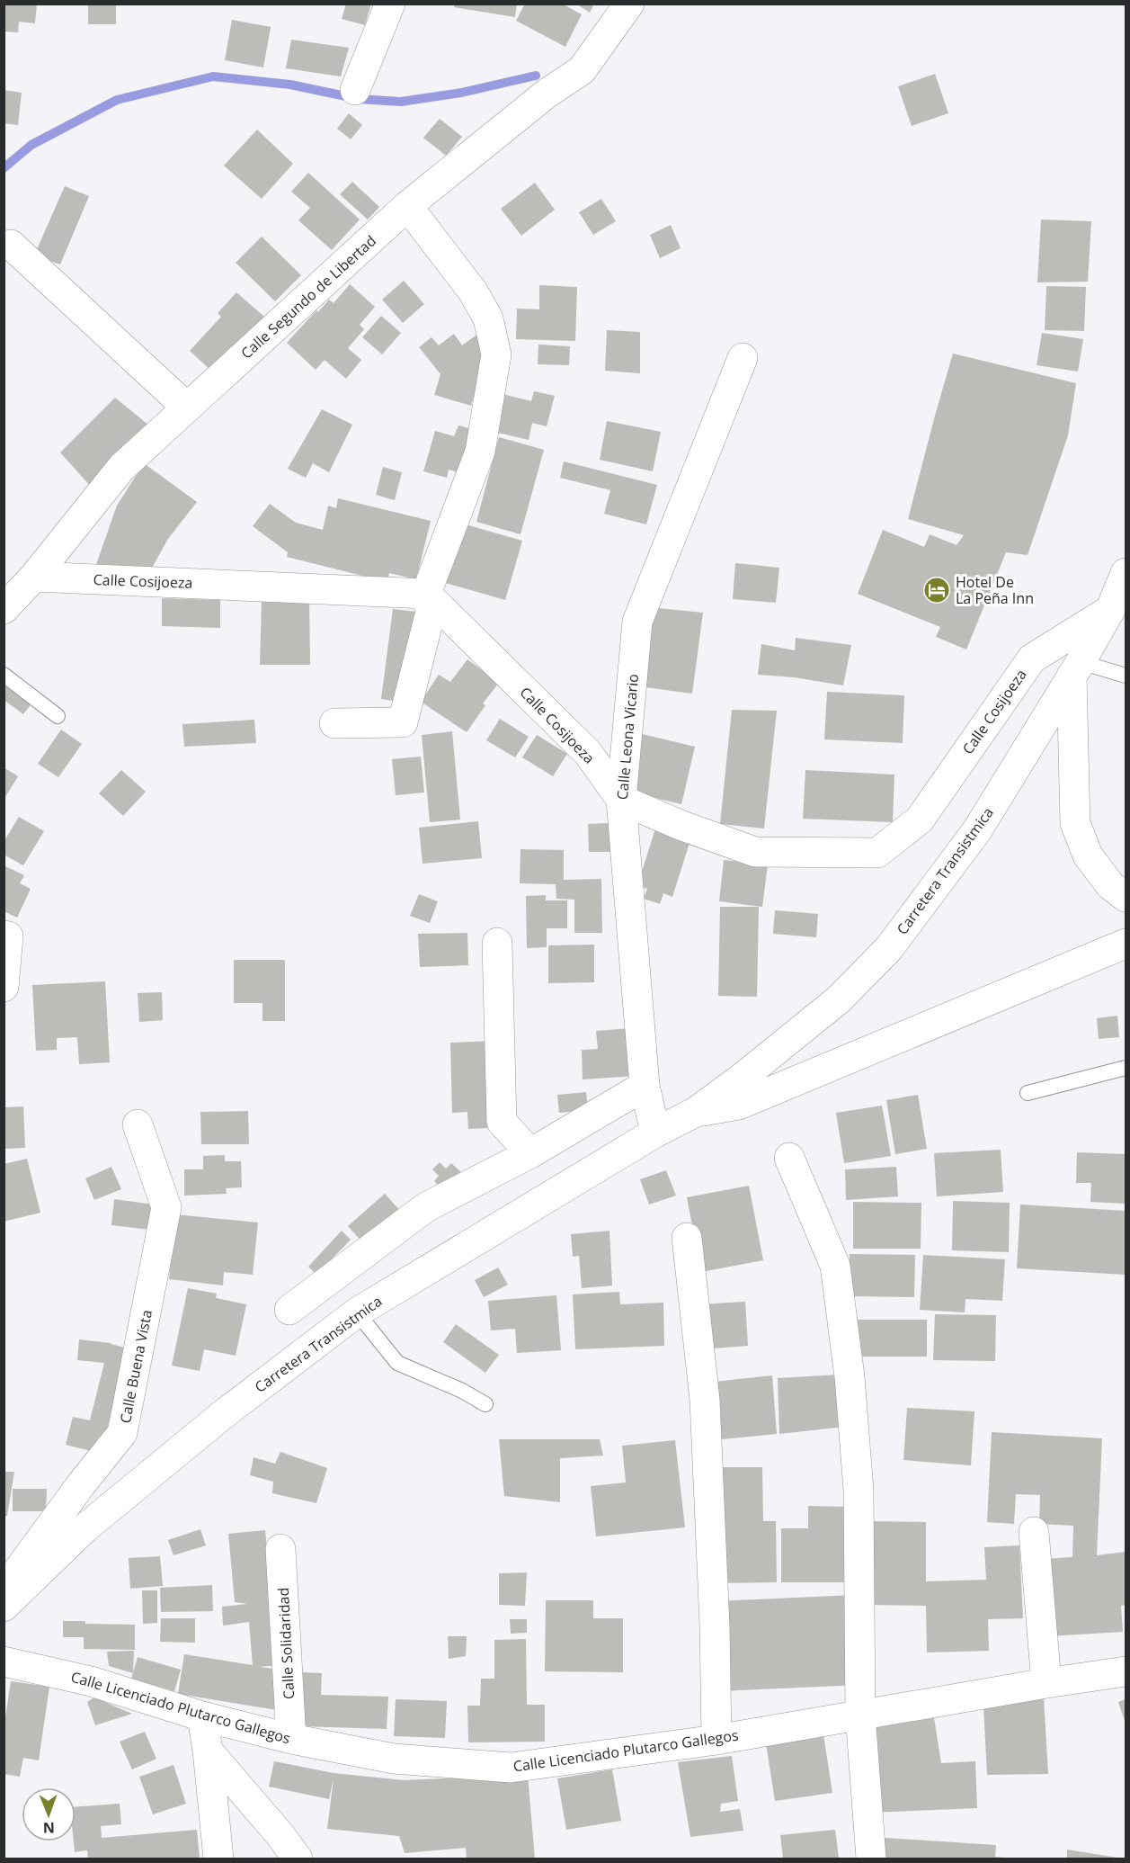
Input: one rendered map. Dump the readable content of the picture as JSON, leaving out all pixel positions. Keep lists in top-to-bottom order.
{
  "streets": {
    "street": [
      "Calle Segundo de Libertad",
      "Calle Cosijoeza",
      "Calle Leona Vicario",
      "Carretera Transistmica",
      "Calle Buena Vista",
      "Calle Solidaridad",
      "Calle Licenciado Plutarco Gallegos"
    ]
  },
  "crossings": [
    ["Calle Segundo de Libertad", "Calle Cosijoeza"],
    ["Calle Cosijoeza", "Calle Leona Vicario"],
    ["Calle Cosijoeza", "Carretera Transistmica"],
    ["Calle Leona Vicario", "Carretera Transistmica"],
    ["Carretera Transistmica", "Calle Buena Vista"],
    ["Calle Solidaridad", "Calle Licenciado Plutarco Gallegos"]
  ],
  "places": {
    "hotel": ["Hotel De La Peña Inn"]
  },
  "north": "bottom"
}
